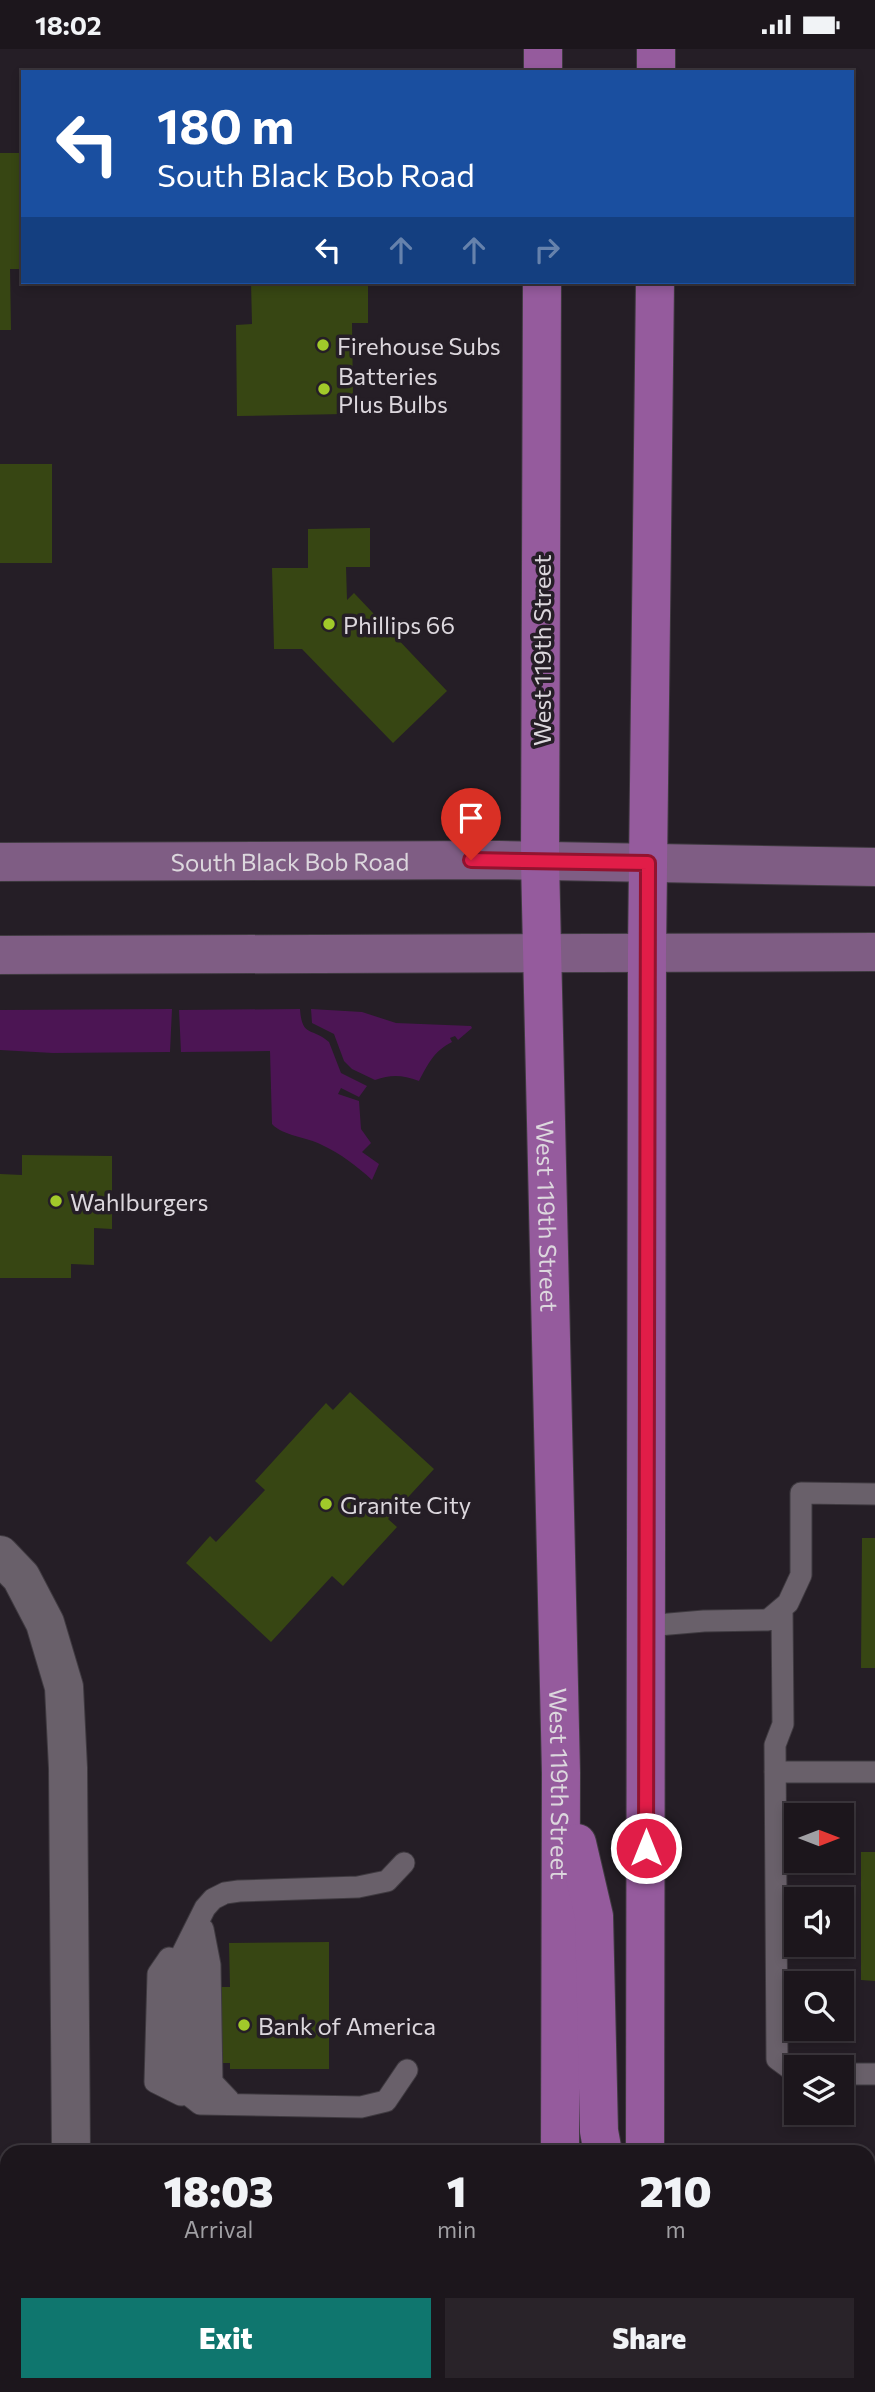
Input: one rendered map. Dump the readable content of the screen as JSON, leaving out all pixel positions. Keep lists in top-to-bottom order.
{
  "streets": {
    "main road": ["West 119th Street", "South Black Bob Road"]
  },
  "crossings": [
    ["West 119th Street", "South Black Bob Road"]
  ],
  "places": [
    "Firehouse Subs",
    "Batteries Plus Bulbs",
    "Phillips 66",
    "Wahlburgers",
    "Granite City",
    "Bank of America"
  ],
  "north": "right",
  "page": {
    "status": "18:02",
    "turn": ["180 m", "South Black Bob Road"],
    "eta": [
      "18:03",
      "Arrival",
      "1",
      "min",
      "210",
      "m"
    ],
    "buttons": ["Exit", "Share"]
  }
}
